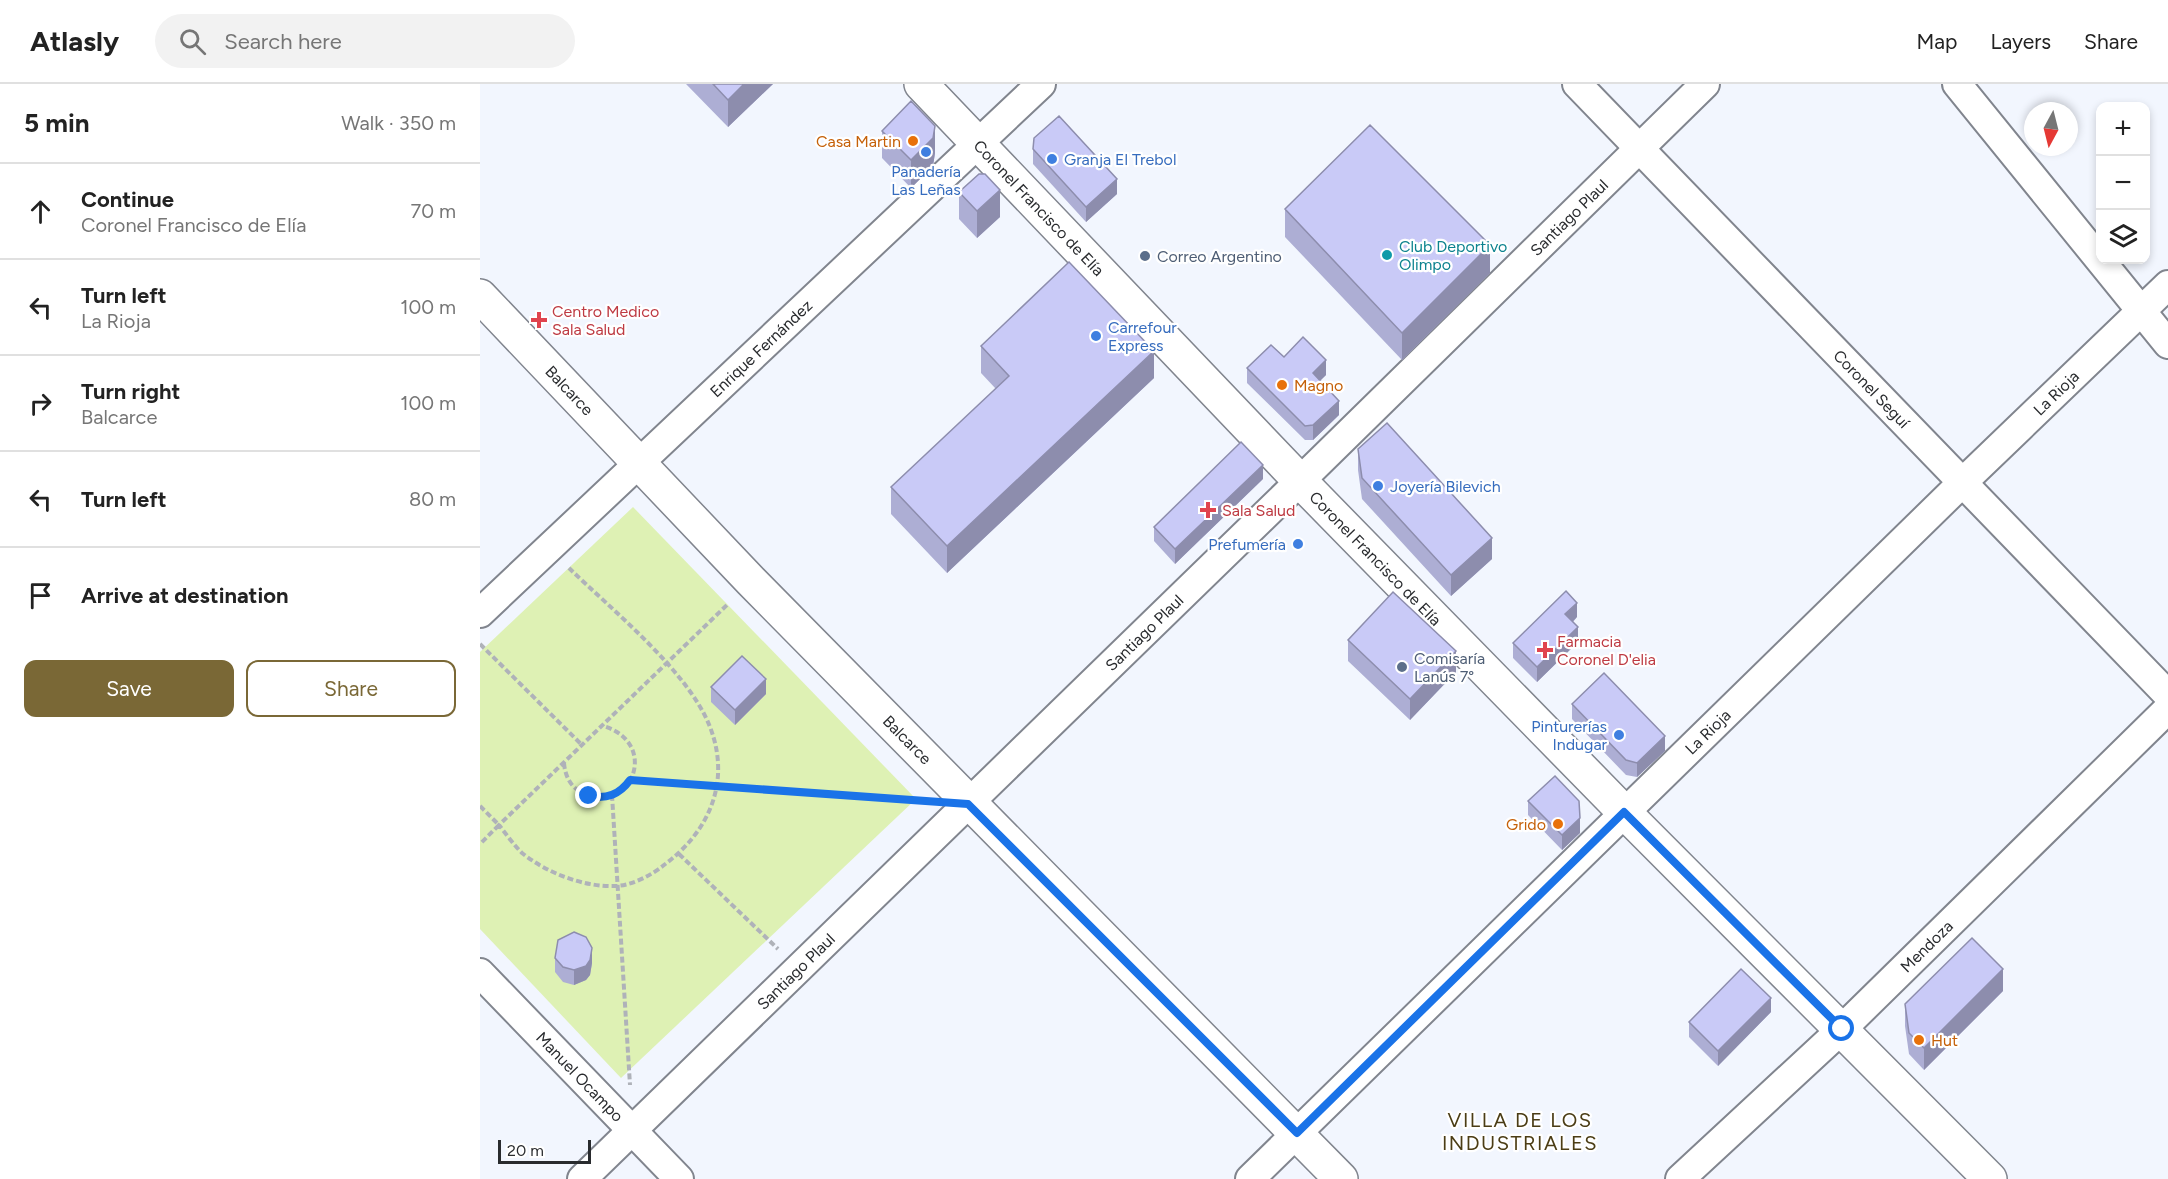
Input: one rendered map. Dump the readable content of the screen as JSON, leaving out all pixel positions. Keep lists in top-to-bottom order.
{
  "streets": {
    "street": [
      "Coronel Francisco de Elía",
      "Santiago Plaul",
      "Enrique Fernández",
      "Coronel Seguí",
      "Balcarce",
      "La Rioja",
      "Mendoza",
      "Manuel Ocampo"
    ]
  },
  "crossings": [
    ["Coronel Francisco de Elía", "Santiago Plaul"],
    ["Coronel Francisco de Elía", "Enrique Fernández"],
    ["Coronel Francisco de Elía", "La Rioja"],
    ["Coronel Francisco de Elía", "Mendoza"],
    ["Santiago Plaul", "Coronel Seguí"],
    ["Santiago Plaul", "Balcarce"],
    ["Santiago Plaul", "Manuel Ocampo"],
    ["Enrique Fernández", "Balcarce"],
    ["Coronel Seguí", "La Rioja"],
    ["Balcarce", "La Rioja"]
  ],
  "districts": ["VILLA DE LOS INDUSTRIALES"],
  "places": {
    "other": [
      "Casa Martin",
      "Panadería Las Leñas",
      "Granja El Trebol",
      "Club Deportivo Olimpo",
      "Correo Argentino",
      "Carrefour Express",
      "Magno",
      "Joyería Bilevich",
      "Prefumería",
      "Comisaría Lanús 7°",
      "Pinturerías Indugar",
      "Grido",
      "Hut"
    ],
    "health": ["Centro Medico Sala Salud", "Sala Salud", "Farmacia Coronel D'elia"]
  },
  "scale_bar": "20 m",
  "north": "bottom",
  "page": {
    "header": "Atlasly",
    "search": "Search here",
    "nav": ["Map", "Layers", "Share"],
    "heading": ["5 min", "Walk · 350 m"],
    "map_buttons": ["+", "−"],
    "list": [
      ["Continue", "Coronel Francisco de Elía", "70 m"],
      ["Turn left", "La Rioja", "100 m"],
      ["Turn right", "Balcarce", "100 m"],
      ["Turn left", "80 m"],
      "Arrive at destination"
    ],
    "buttons": ["Save", "Share"],
    "scale": "20 m"
  }
}
